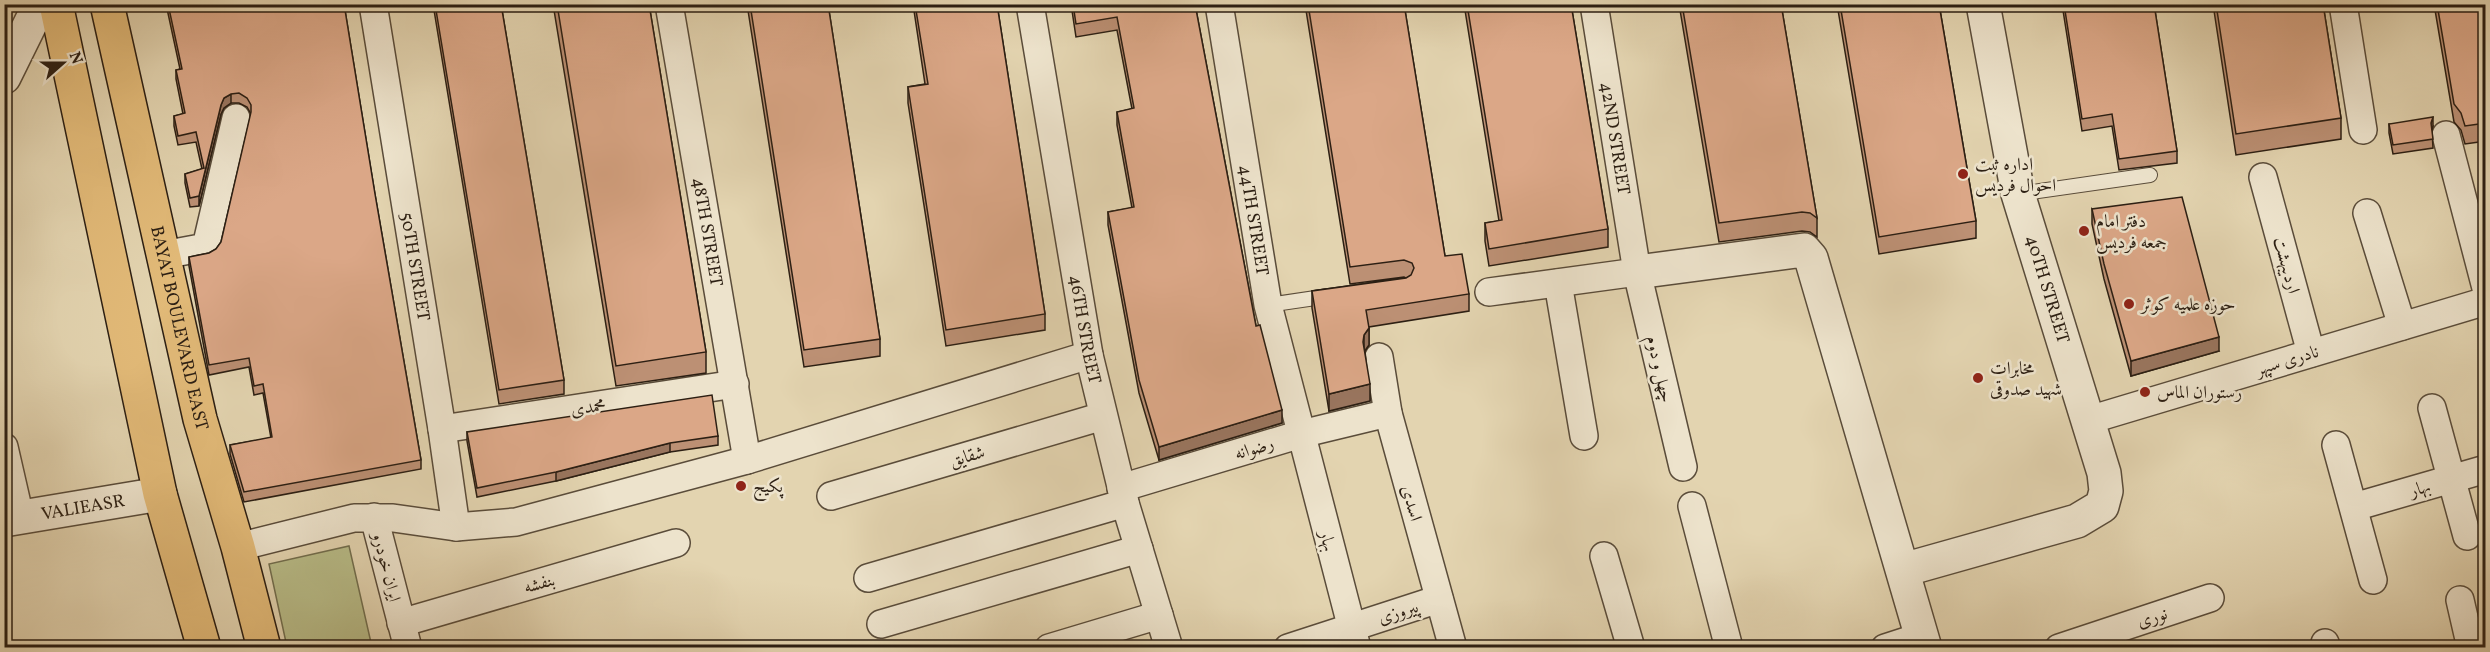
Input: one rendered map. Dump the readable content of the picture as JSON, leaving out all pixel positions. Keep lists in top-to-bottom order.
{
  "streets": {
    "main road": ["BAYAT BOULEVARD EAST"],
    "street": [
      "42ND STREET",
      "44TH STREET",
      "48TH STREET",
      "اردیبهشت",
      "50TH STREET",
      "40TH STREET",
      "46TH STREET",
      "نادری سپهر",
      "چهل و دوم",
      "محمدی",
      "رضوانه",
      "شقایق",
      "بهار",
      "اسدی",
      "VALIEASR",
      "ایران خودرو",
      "بنفشه",
      "پیروزی",
      "نوری"
    ]
  },
  "crossings": [
    ["42ND STREET", "چهل و دوم"],
    ["44TH STREET", "رضوانه"],
    ["44TH STREET", "بهار"],
    ["48TH STREET", "محمدی"],
    ["اردیبهشت", "نادری سپهر"],
    ["50TH STREET", "محمدی"],
    ["40TH STREET", "نادری سپهر"],
    ["BAYAT BOULEVARD EAST", "ایران خودرو"],
    ["46TH STREET", "رضوانه"],
    ["46TH STREET", "شقایق"],
    ["رضوانه", "بهار"],
    ["رضوانه", "اسدی"],
    ["بهار", "پیروزی"],
    ["اسدی", "پیروزی"],
    ["ایران خودرو", "بنفشه"]
  ],
  "places": [
    "اداره ثبت احوال فردیس",
    "دفتر امام جمعه فردیس",
    "حوزه علمیه کوثر",
    "مخابرات شهید صدوقی",
    "رستوران الماس",
    "پکیج"
  ],
  "north": "right"
}
